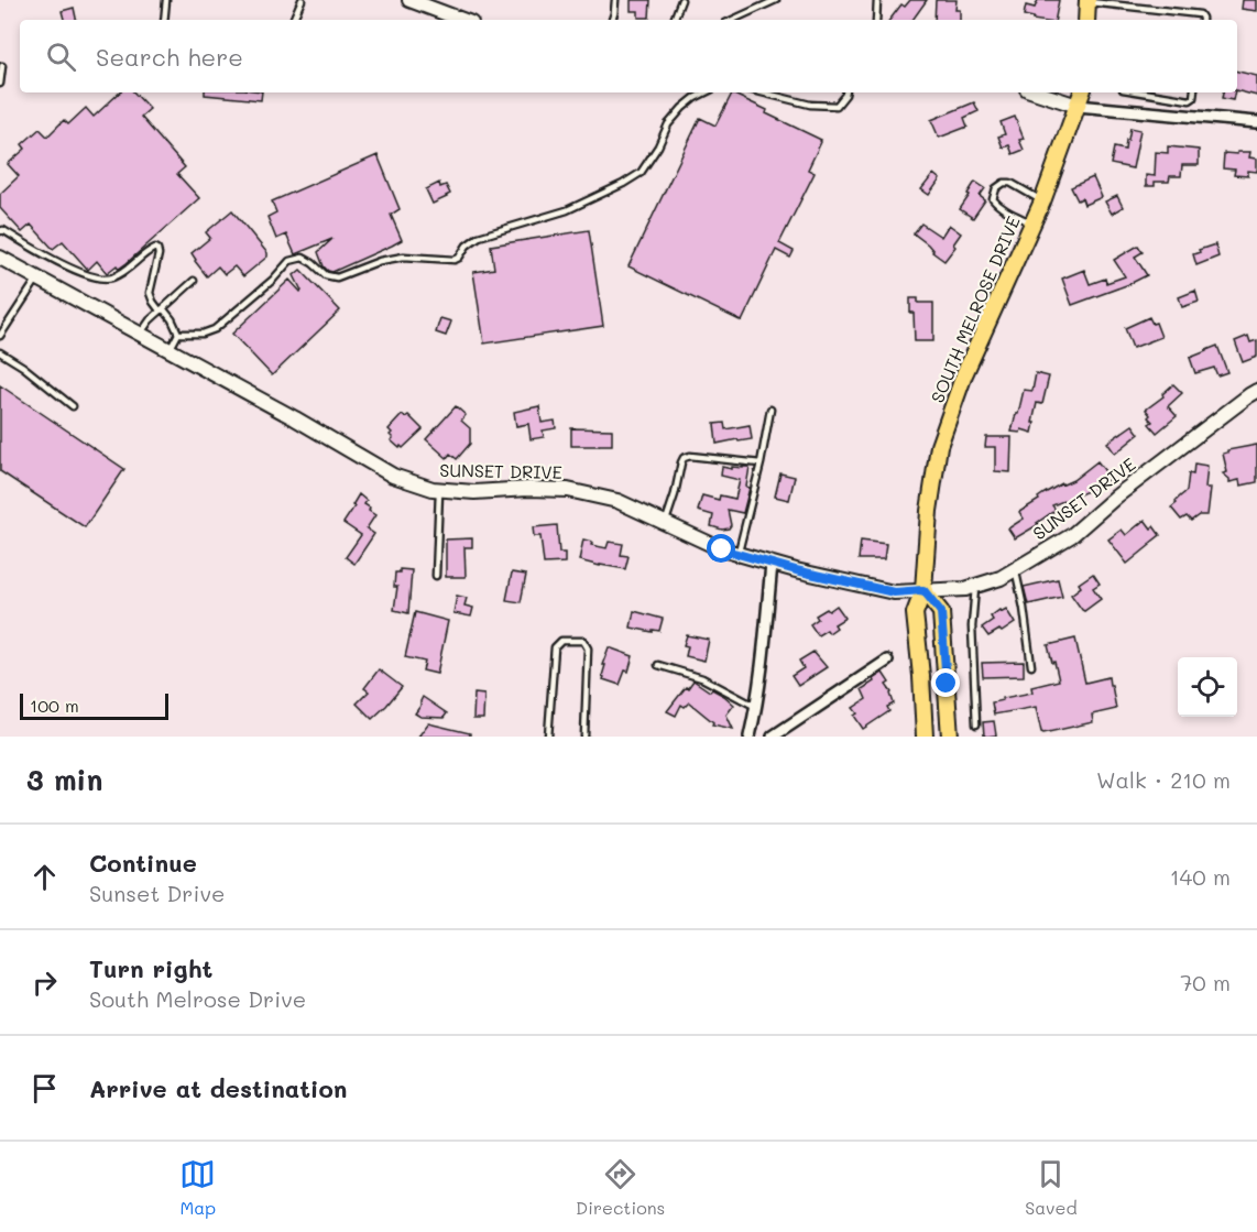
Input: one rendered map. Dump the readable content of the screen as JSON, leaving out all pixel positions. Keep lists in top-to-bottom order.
{
  "streets": {
    "main road": ["SOUTH MELROSE DRIVE", "SUNSET DRIVE"]
  },
  "crossings": [
    ["SOUTH MELROSE DRIVE", "SUNSET DRIVE"]
  ],
  "scale_bar": "100 m",
  "page": {
    "search": "Search here",
    "scale": "100 m",
    "heading": ["3 min", "Walk · 210 m"],
    "list": [
      ["Continue", "Sunset Drive", "140 m"],
      ["Turn right", "South Melrose Drive", "70 m"],
      "Arrive at destination"
    ],
    "nav": ["Map", "Directions", "Saved"]
  }
}
